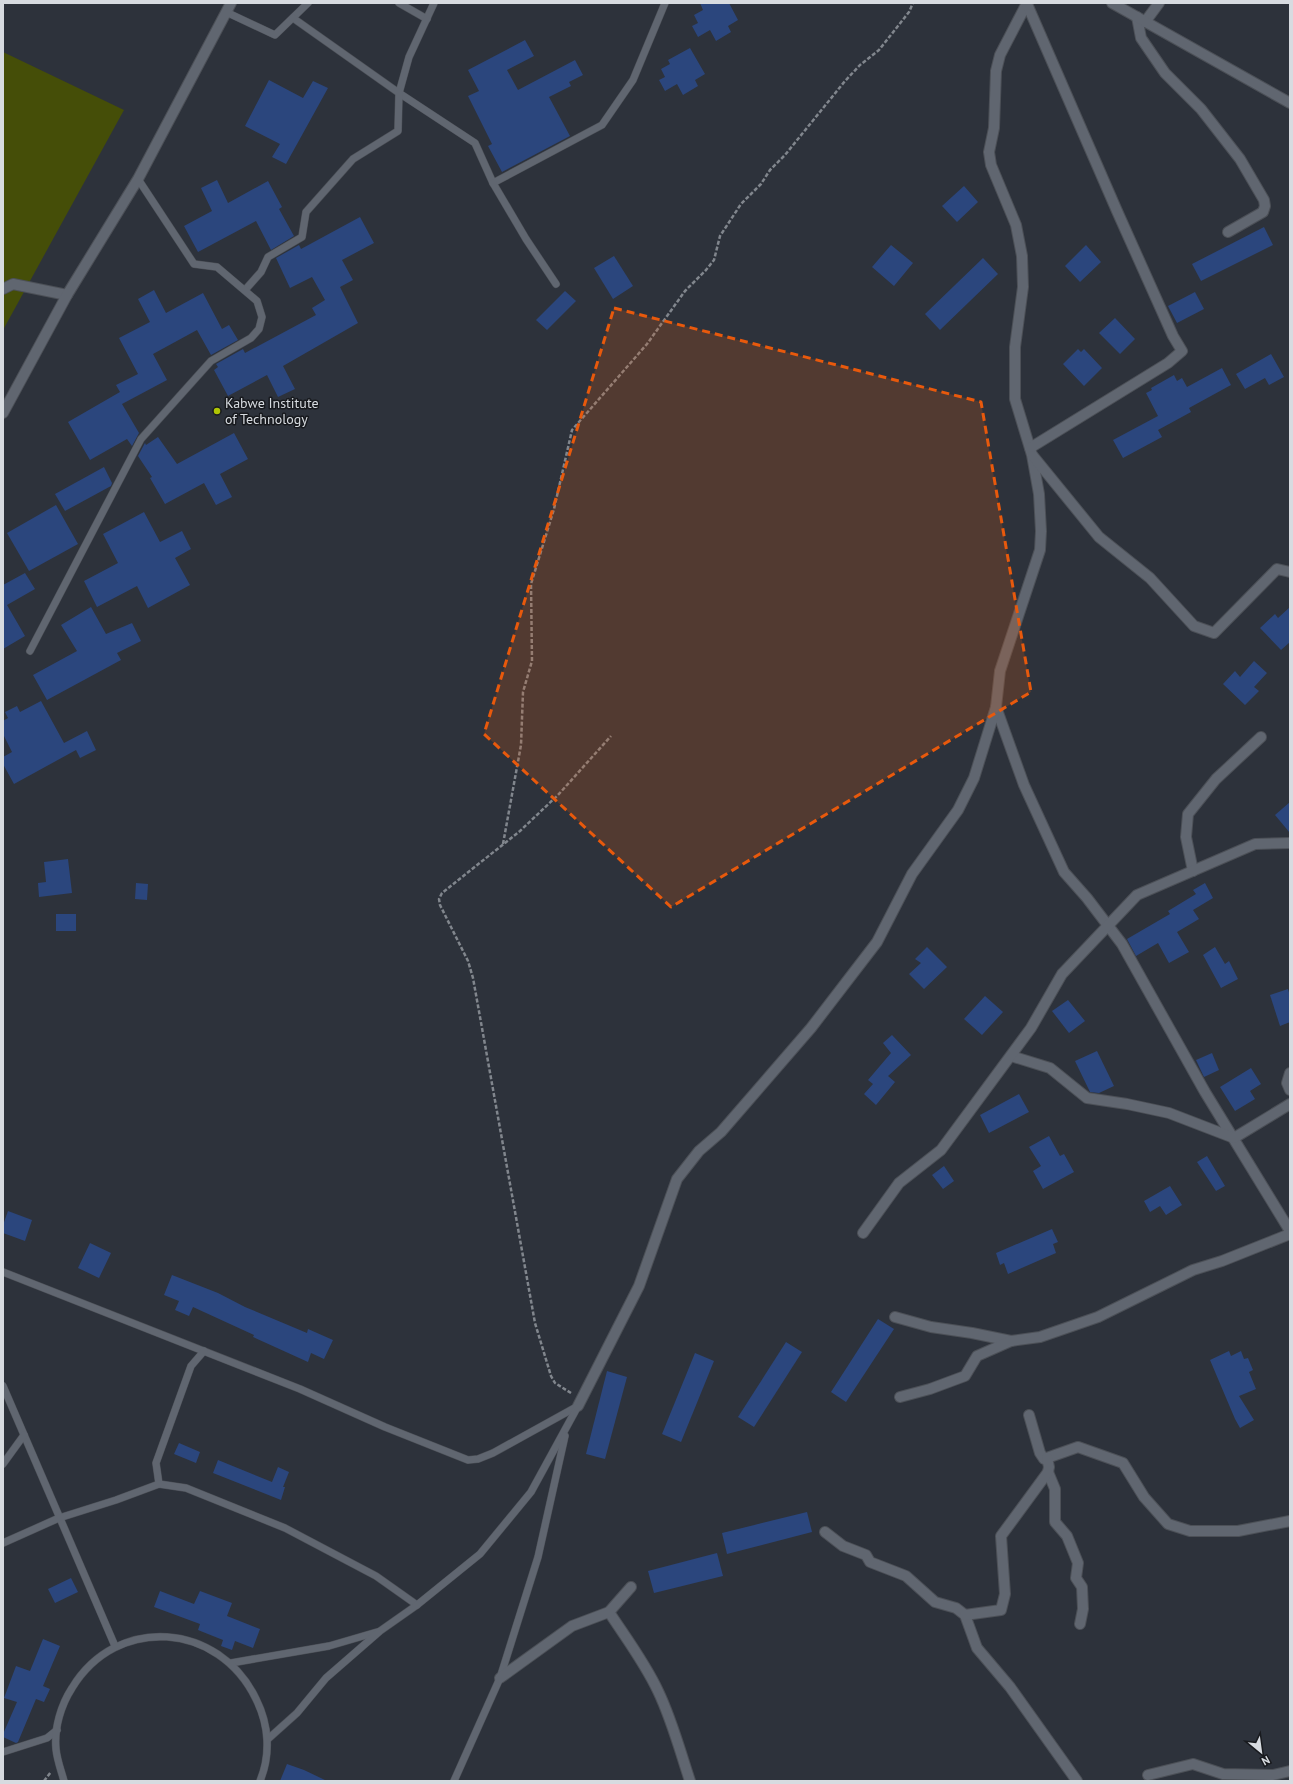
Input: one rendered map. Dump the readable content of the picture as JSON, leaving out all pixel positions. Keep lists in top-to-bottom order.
{
  "places": ["Kabwe Institute of Technology"],
  "north": "bottom right"
}
